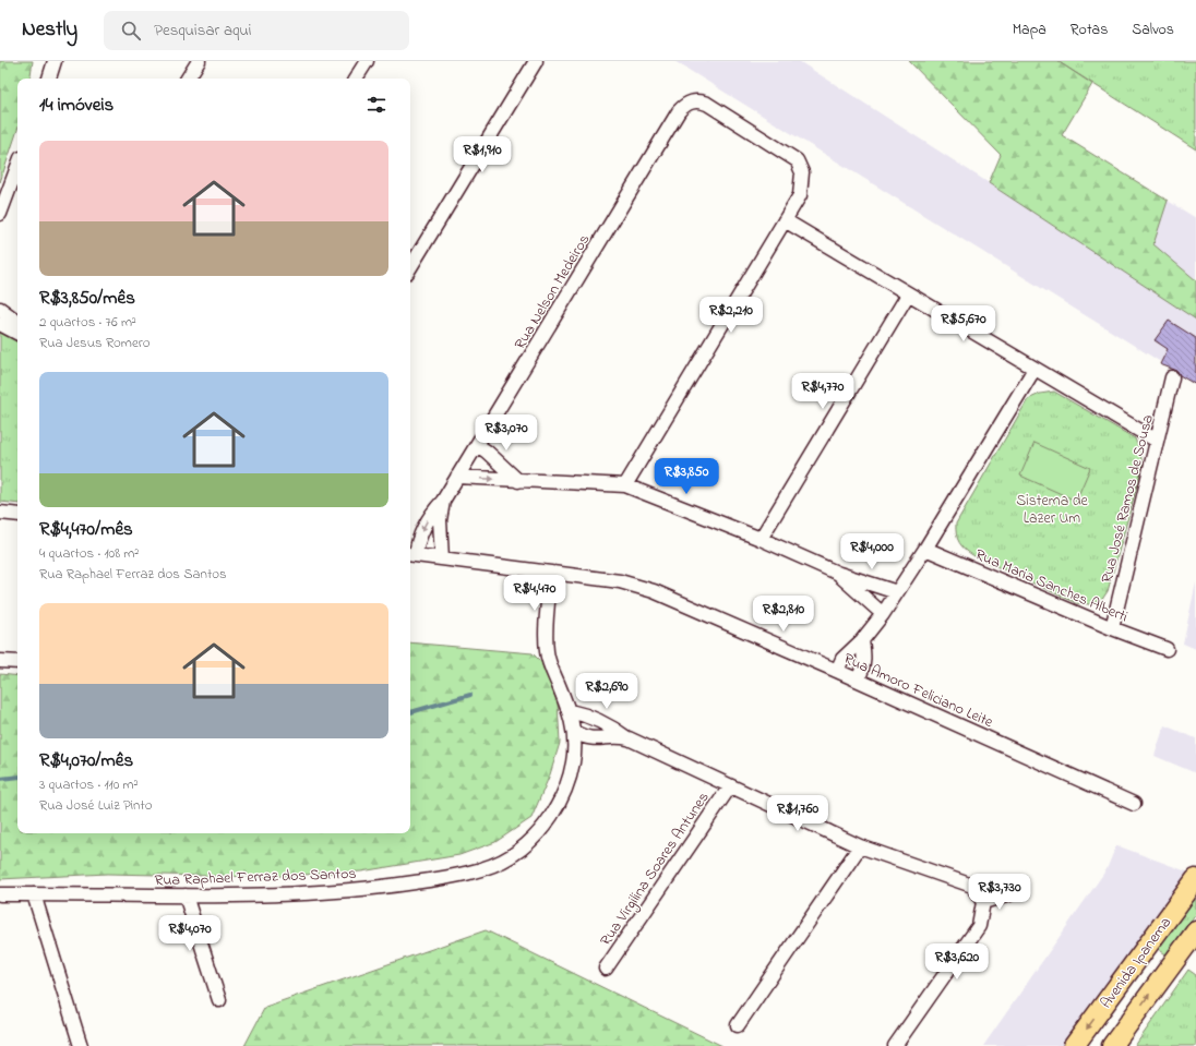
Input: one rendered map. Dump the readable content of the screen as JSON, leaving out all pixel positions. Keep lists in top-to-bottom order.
{
  "streets": {
    "main road": ["Avenida Ipanema"],
    "street": [
      "Rua Nelson Medeiros",
      "Rua José Ramos de Sousa",
      "Rua Maria Sanches Alberti",
      "Rua Amoro Feliciano Leite",
      "Rua Virgilina Soares Antunes",
      "Rua Raphael Ferraz dos Santos"
    ]
  },
  "crossings": [
    ["Rua Nelson Medeiros", "Rua Amoro Feliciano Leite"],
    ["Rua José Ramos de Sousa", "Rua Maria Sanches Alberti"],
    ["Rua Amoro Feliciano Leite", "Rua Raphael Ferraz dos Santos"]
  ],
  "parks": ["Sistema de Lazer Um"],
  "page": {
    "header": "Nestly",
    "search": "Pesquisar aqui",
    "nav": ["Mapa", "Rotas", "Salvos"],
    "heading": "14 imóveis",
    "list": [
      {
        "name": "R$3,850/mês",
        "note": "2 quartos · 76 m² · Rua Jesus Romero"
      },
      {
        "name": "R$4,470/mês",
        "note": "4 quartos · 108 m² · Rua Raphael Ferraz dos Santos"
      },
      {
        "name": "R$4,070/mês",
        "note": "3 quartos · 110 m² · Rua José Luiz Pinto"
      }
    ],
    "price": [
      "R$1,910",
      "R$2,210",
      "R$5,670",
      "R$4,770",
      "R$3,070",
      "R$3,850",
      "R$4,000",
      "R$4,470",
      "R$2,810",
      "R$2,690",
      "R$1,760",
      "R$3,730",
      "R$4,070",
      "R$3,620"
    ]
  }
}
